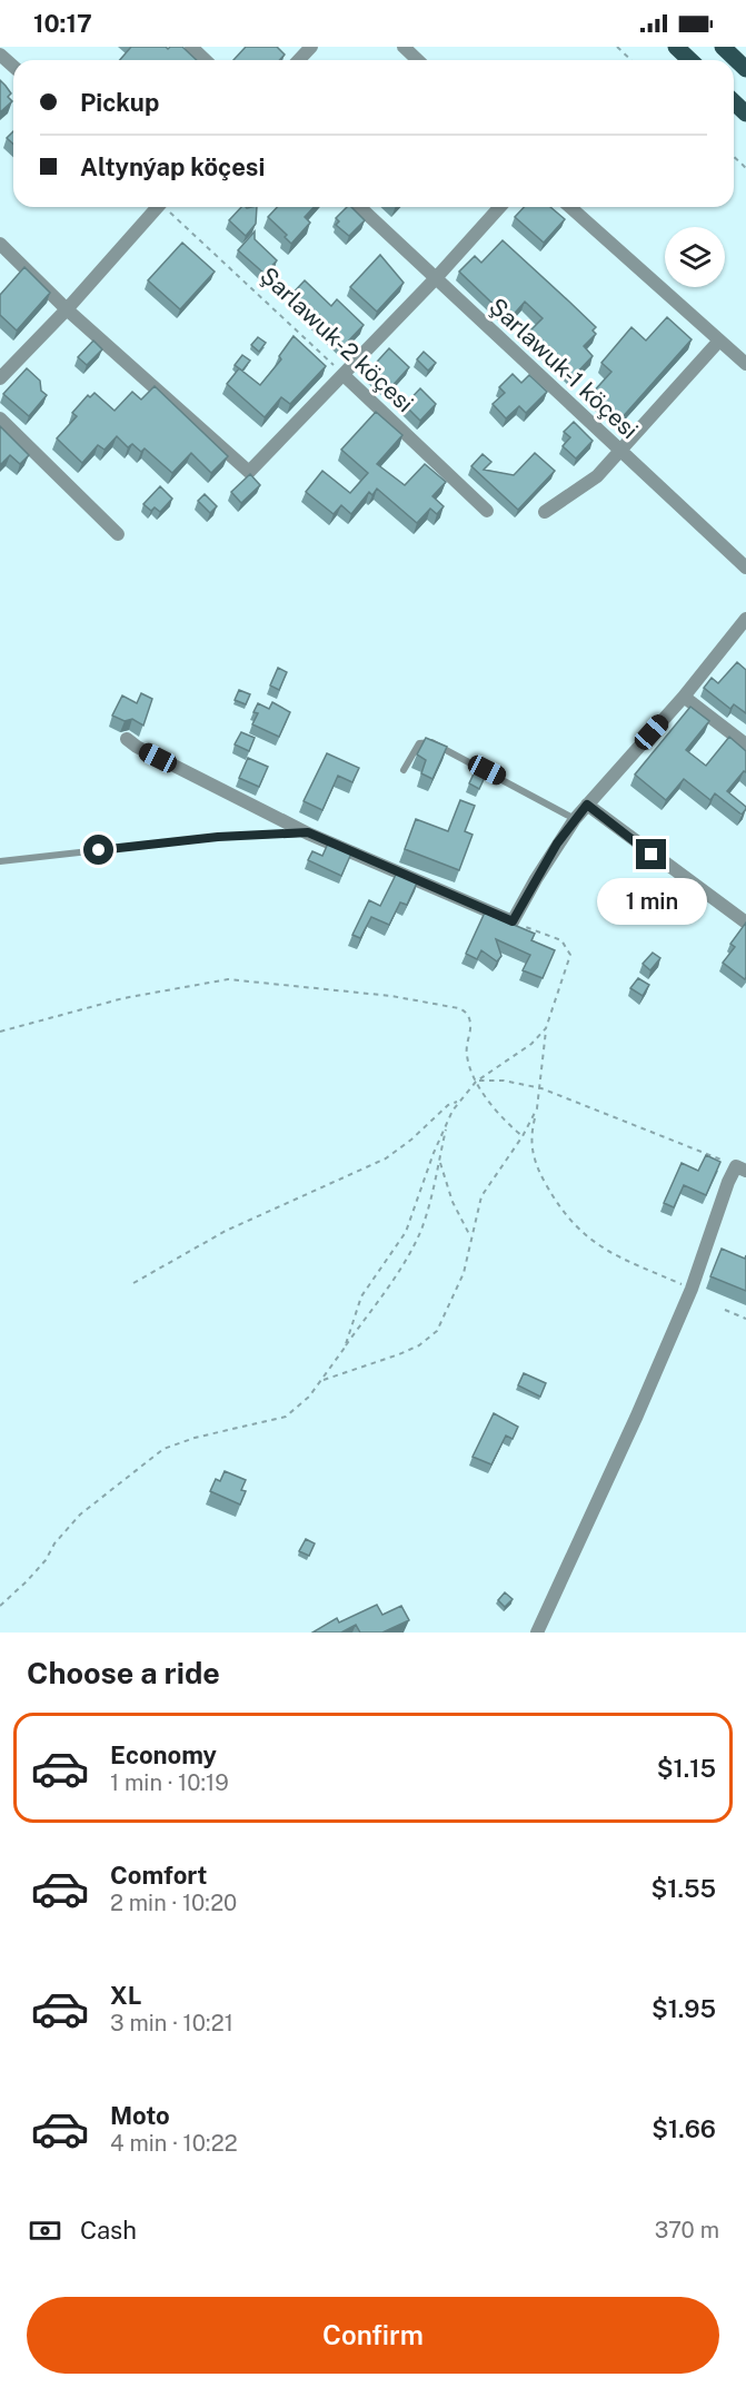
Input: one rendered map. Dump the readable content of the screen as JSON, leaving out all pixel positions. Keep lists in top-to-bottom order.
{
  "streets": {
    "street": ["Şarlawuk-2 köçesi", "Şarlawuk-1 köçesi"]
  },
  "page": {
    "status": "10:17",
    "banner": ["Pickup", "Altynýap köçesi"],
    "bubble": "1 min",
    "heading": "Choose a ride",
    "list": [
      {
        "name": "Economy",
        "note": "1 min · 10:19",
        "value": "$1.15"
      },
      {
        "name": "Comfort",
        "note": "2 min · 10:20",
        "value": "$1.55"
      },
      {
        "name": "XL",
        "note": "3 min · 10:21",
        "value": "$1.95"
      },
      {
        "name": "Moto",
        "note": "4 min · 10:22",
        "value": "$1.66"
      }
    ],
    "pay": ["Cash", "370 m"],
    "buttons": "Confirm"
  }
}
